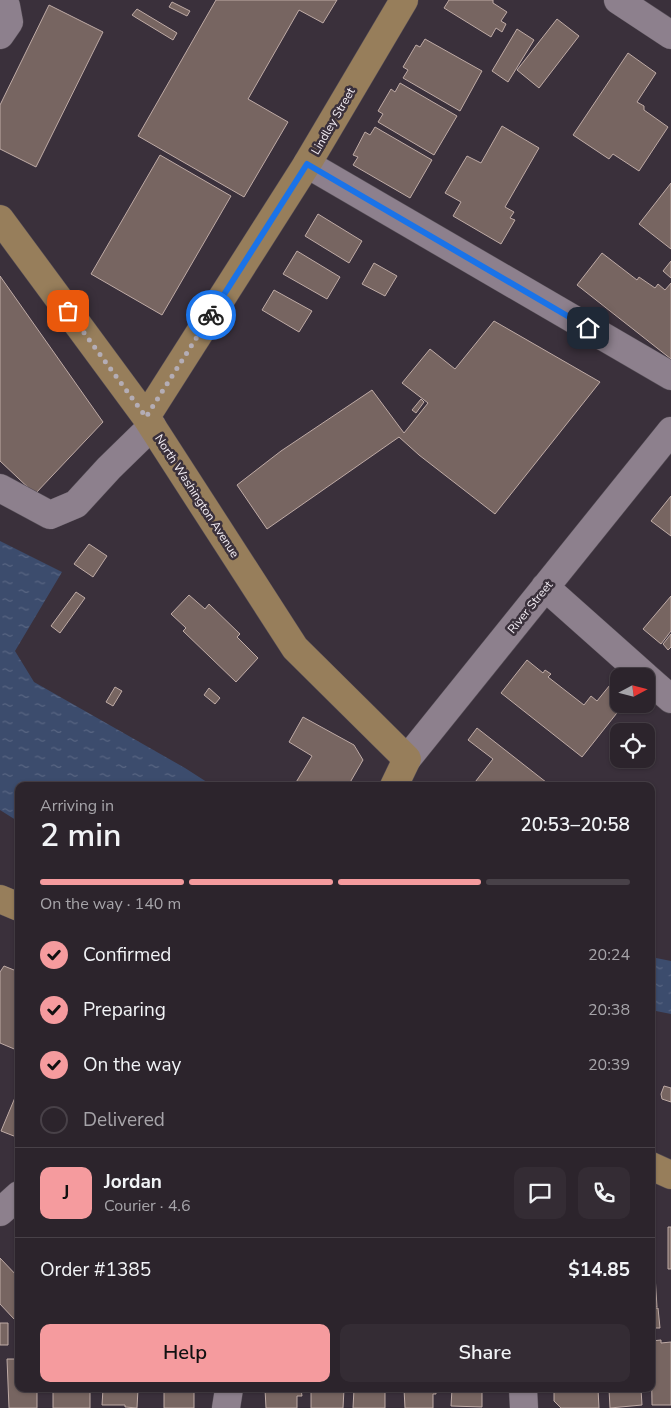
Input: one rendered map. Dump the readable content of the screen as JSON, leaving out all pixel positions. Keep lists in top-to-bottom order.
{
  "streets": {
    "main road": ["Lindley Street", "North Washington Avenue", "River Street"]
  },
  "crossings": [
    ["Lindley Street", "North Washington Avenue"],
    ["North Washington Avenue", "River Street"]
  ],
  "north": "right",
  "page": {
    "heading": ["2 min", "Arriving in", "20:53–20:58"],
    "panel": [
      "Jordan",
      "Courier · 4.6",
      "Order #1385",
      "$14.85"
    ],
    "bar": "On the way · 140 m",
    "list": [
      ["Confirmed", "20:24"],
      ["Preparing", "20:38"],
      ["On the way", "20:39"],
      "Delivered"
    ],
    "round": "J",
    "buttons": ["Help", "Share"]
  }
}
